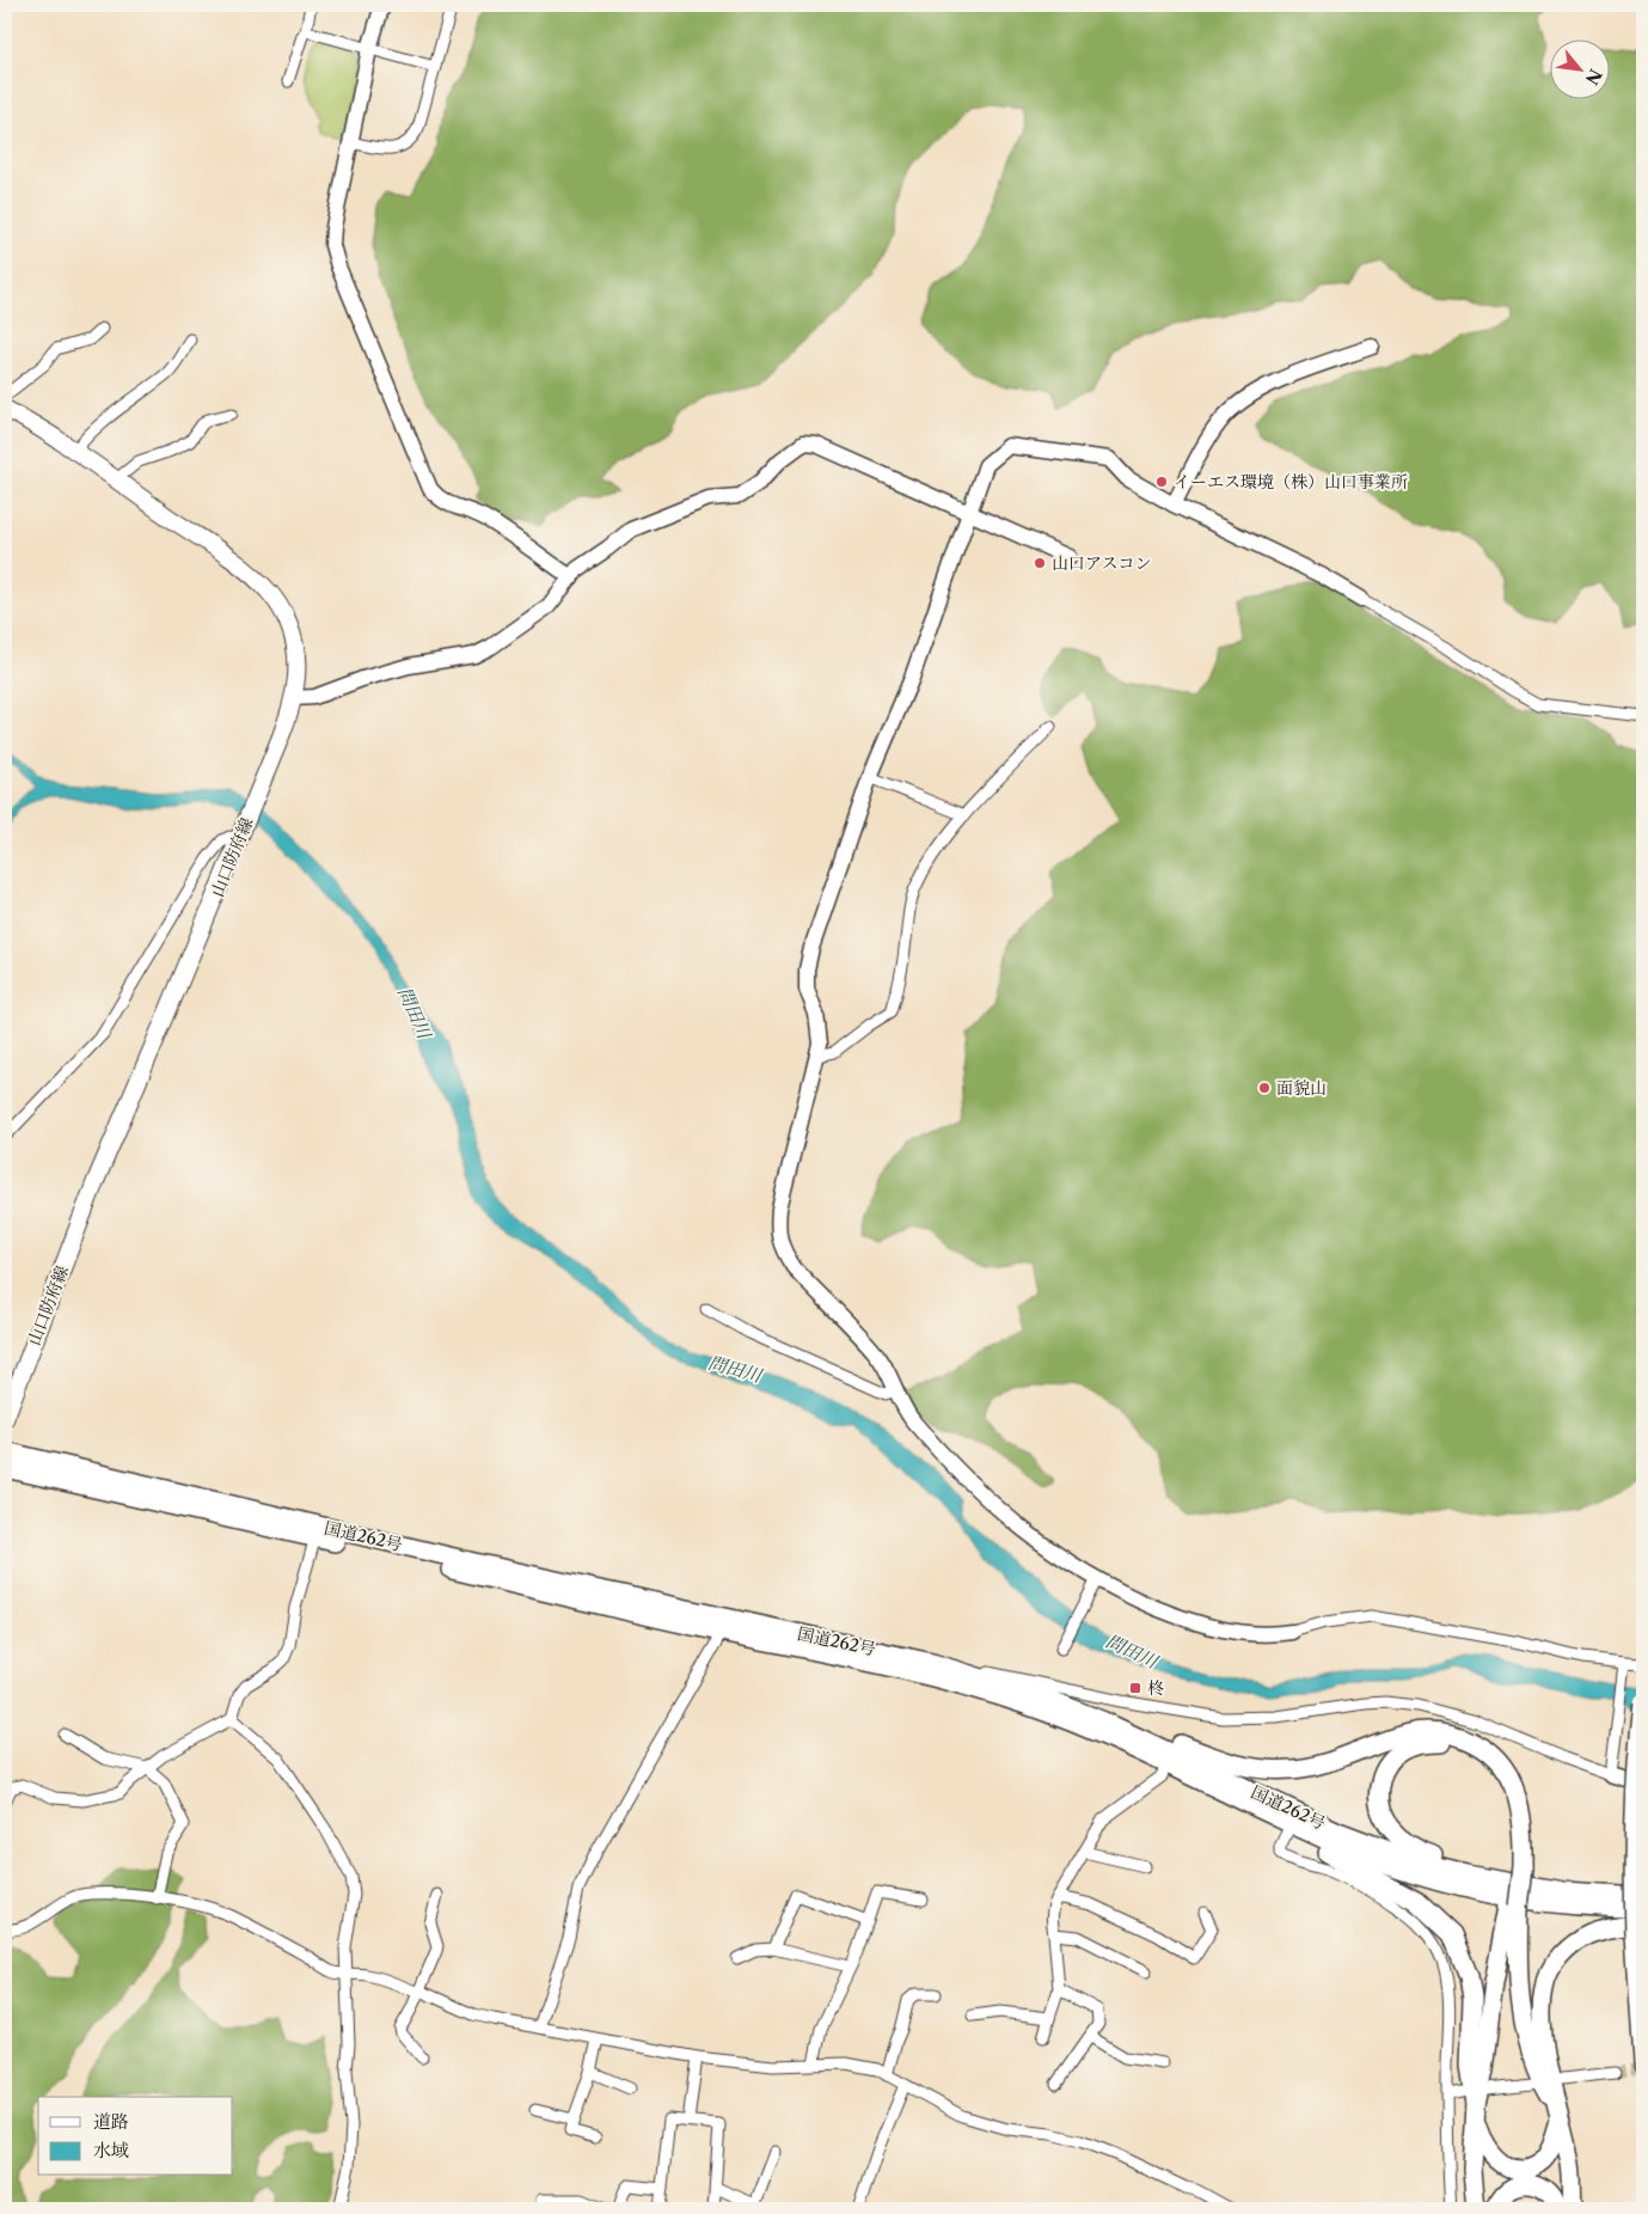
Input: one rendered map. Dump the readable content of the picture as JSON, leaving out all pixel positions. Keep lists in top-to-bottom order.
{
  "streets": {
    "highway": ["国道262号"],
    "main road": ["山口防府線"]
  },
  "water": ["問田川"],
  "places": {
    "other": ["イーエス環境（株）山口事業所", "山口アスコン", "面貌山"],
    "transit": ["柊"]
  },
  "legend": ["道路", "水域"],
  "north": "bottom right"
}
